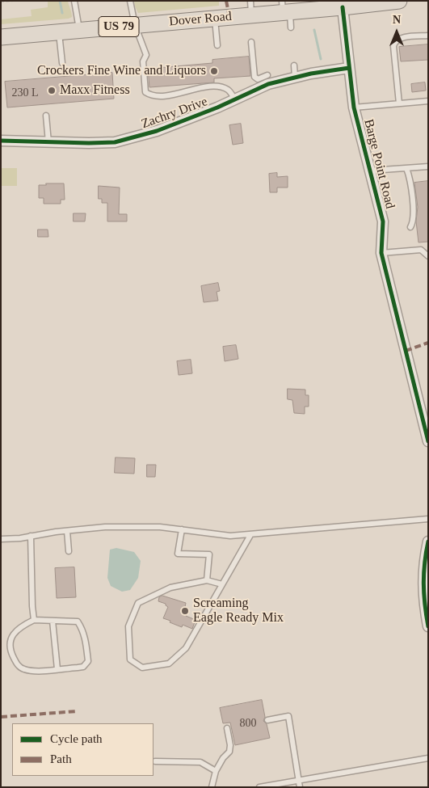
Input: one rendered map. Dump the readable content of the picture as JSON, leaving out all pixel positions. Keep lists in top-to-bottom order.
{
  "streets": {
    "main road": ["Dover Road", "US 79"],
    "street": ["Zachry Drive", "Barge Point Road"]
  },
  "crossings": [
    ["Dover Road", "Barge Point Road"],
    ["Zachry Drive", "Barge Point Road"]
  ],
  "places": ["Crockers Fine Wine and Liquors", "Maxx Fitness", "Screaming Eagle Ready Mix"],
  "house_numbers": ["230 L", "800"],
  "legend": ["Cycle path", "Path"],
  "north": "top"
}
